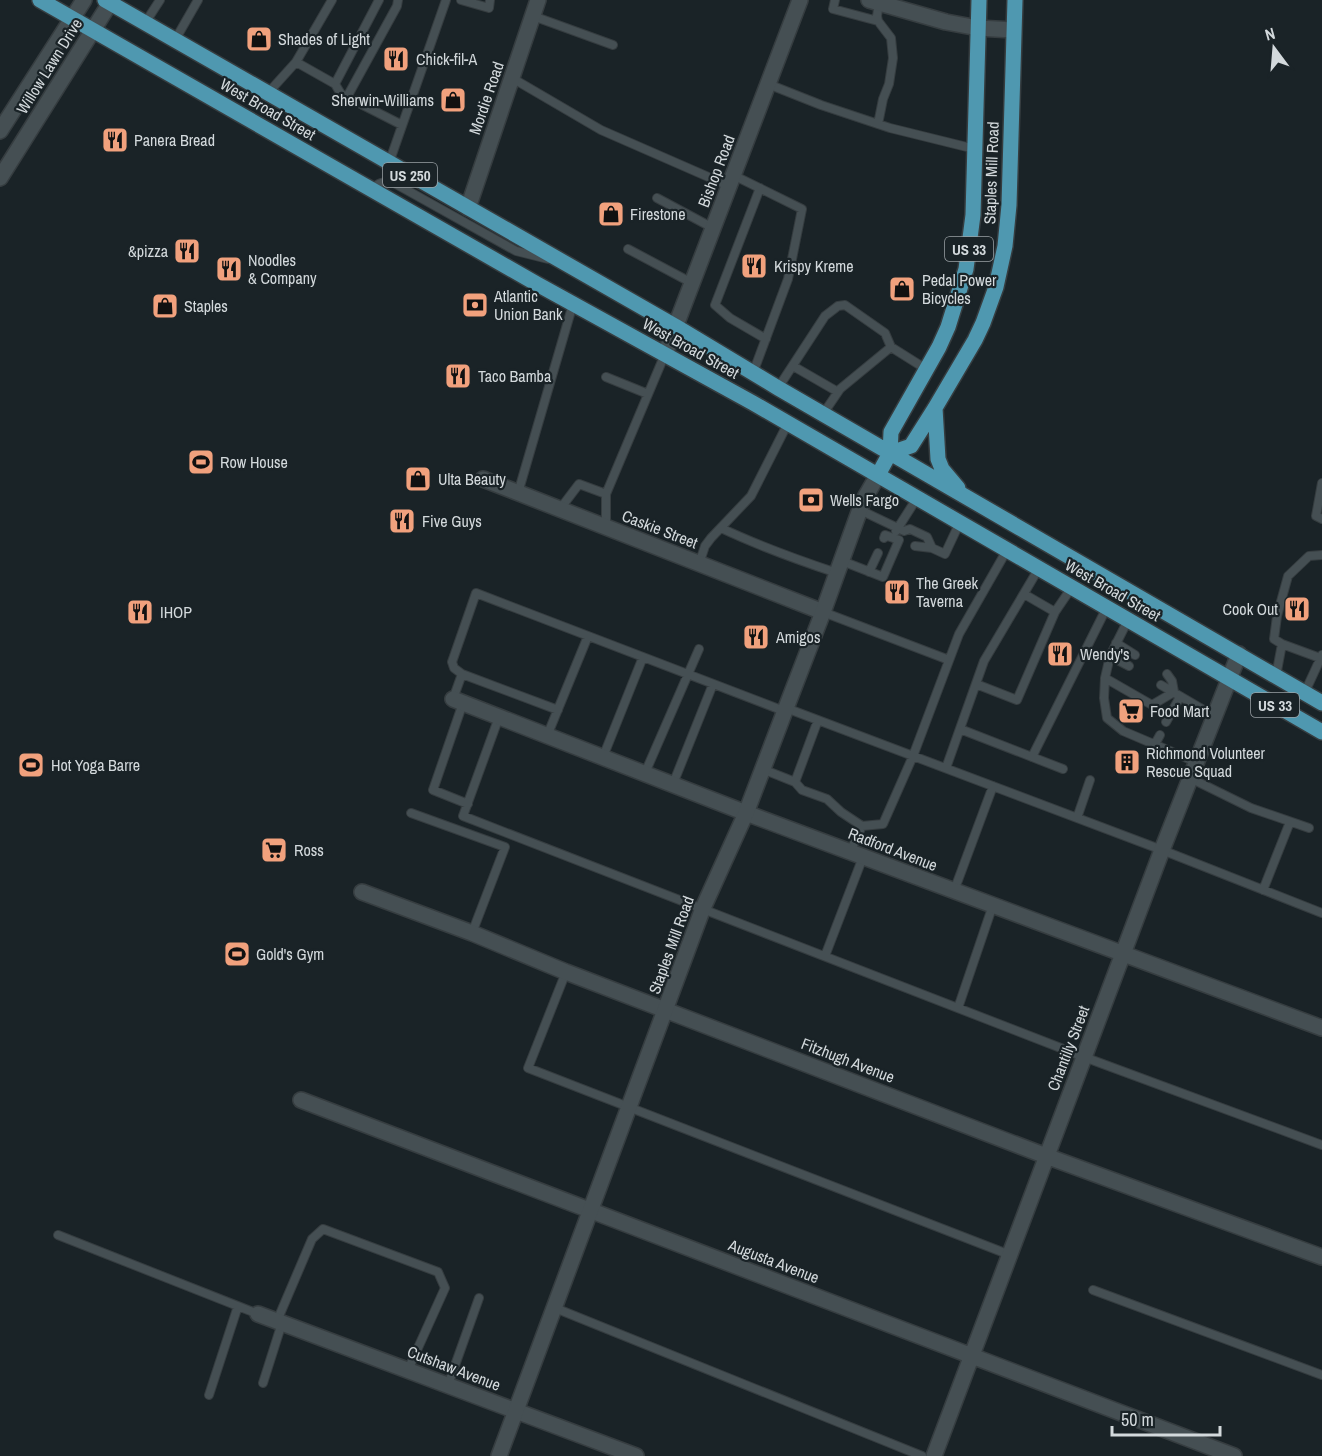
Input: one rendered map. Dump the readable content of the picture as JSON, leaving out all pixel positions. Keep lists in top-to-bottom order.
{
  "streets": {
    "main road": [
      "West Broad Street",
      "Staples Mill Road",
      "US 250",
      "US 33"
    ],
    "street": [
      "Willow Lawn Drive",
      "Mordie Road",
      "Bishop Road",
      "Caskie Street",
      "Radford Avenue",
      "Chantilly Street",
      "Fitzhugh Avenue",
      "Augusta Avenue",
      "Cutshaw Avenue"
    ]
  },
  "crossings": [
    ["Willow Lawn Drive", "West Broad Street"],
    ["Mordie Road", "West Broad Street"],
    ["West Broad Street", "Bishop Road"],
    ["West Broad Street", "Staples Mill Road"],
    ["West Broad Street", "US 33"],
    ["West Broad Street", "Chantilly Street"],
    ["Staples Mill Road", "US 33"],
    ["Staples Mill Road", "Caskie Street"],
    ["Staples Mill Road", "Radford Avenue"],
    ["Staples Mill Road", "Fitzhugh Avenue"],
    ["Staples Mill Road", "Augusta Avenue"],
    ["Staples Mill Road", "Cutshaw Avenue"],
    ["Radford Avenue", "Chantilly Street"],
    ["Chantilly Street", "Fitzhugh Avenue"],
    ["Chantilly Street", "Augusta Avenue"]
  ],
  "places": {
    "shop": [
      "Shades of Light",
      "Sherwin-Williams",
      "Firestone",
      "Pedal Power Bicycles",
      "Staples",
      "Ulta Beauty"
    ],
    "restaurant": [
      "Chick-fil-A",
      "Panera Bread",
      "&pizza",
      "Krispy Kreme",
      "Noodles & Company",
      "Taco Bamba",
      "Five Guys",
      "The Greek Taverna",
      "Cook Out",
      "IHOP",
      "Amigos",
      "Wendy's"
    ],
    "bank": ["Atlantic Union Bank", "Wells Fargo"],
    "sports": ["Row House", "Hot Yoga Barre", "Gold's Gym"],
    "supermarket": ["Food Mart", "Ross"],
    "building": ["Richmond Volunteer Rescue Squad"]
  },
  "scale_bar": "50 m",
  "north": "top"
}
